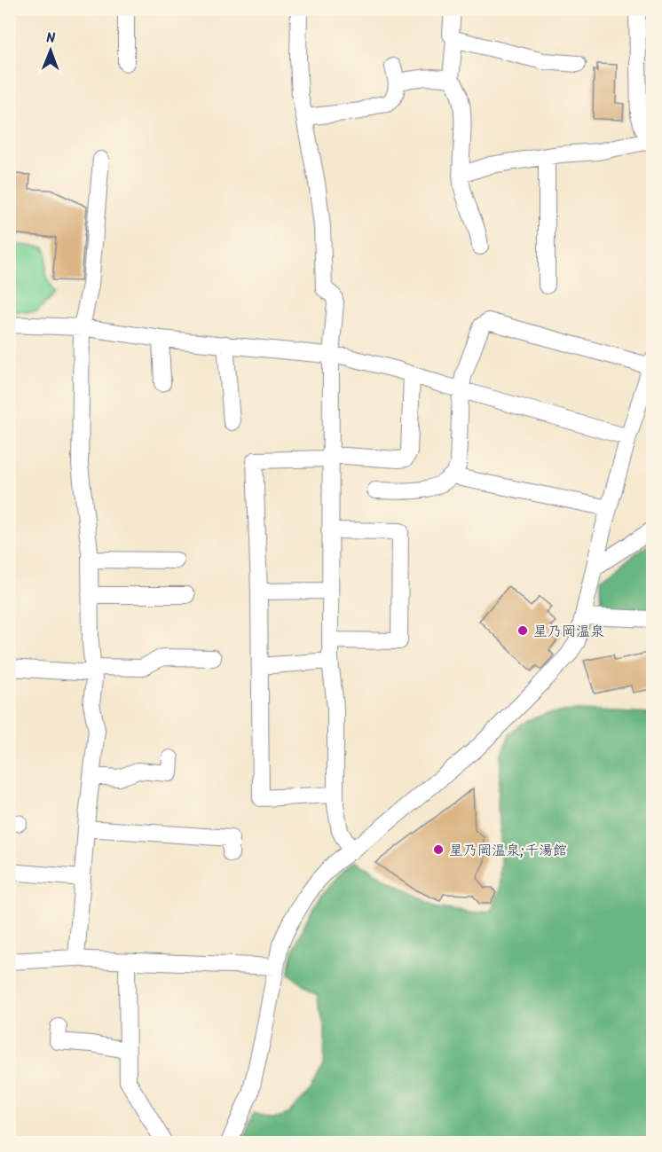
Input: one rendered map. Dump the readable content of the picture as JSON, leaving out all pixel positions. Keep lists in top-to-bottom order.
{
  "places": ["星乃岡温泉", "星乃岡温泉;千湯館"],
  "north": "top"
}
